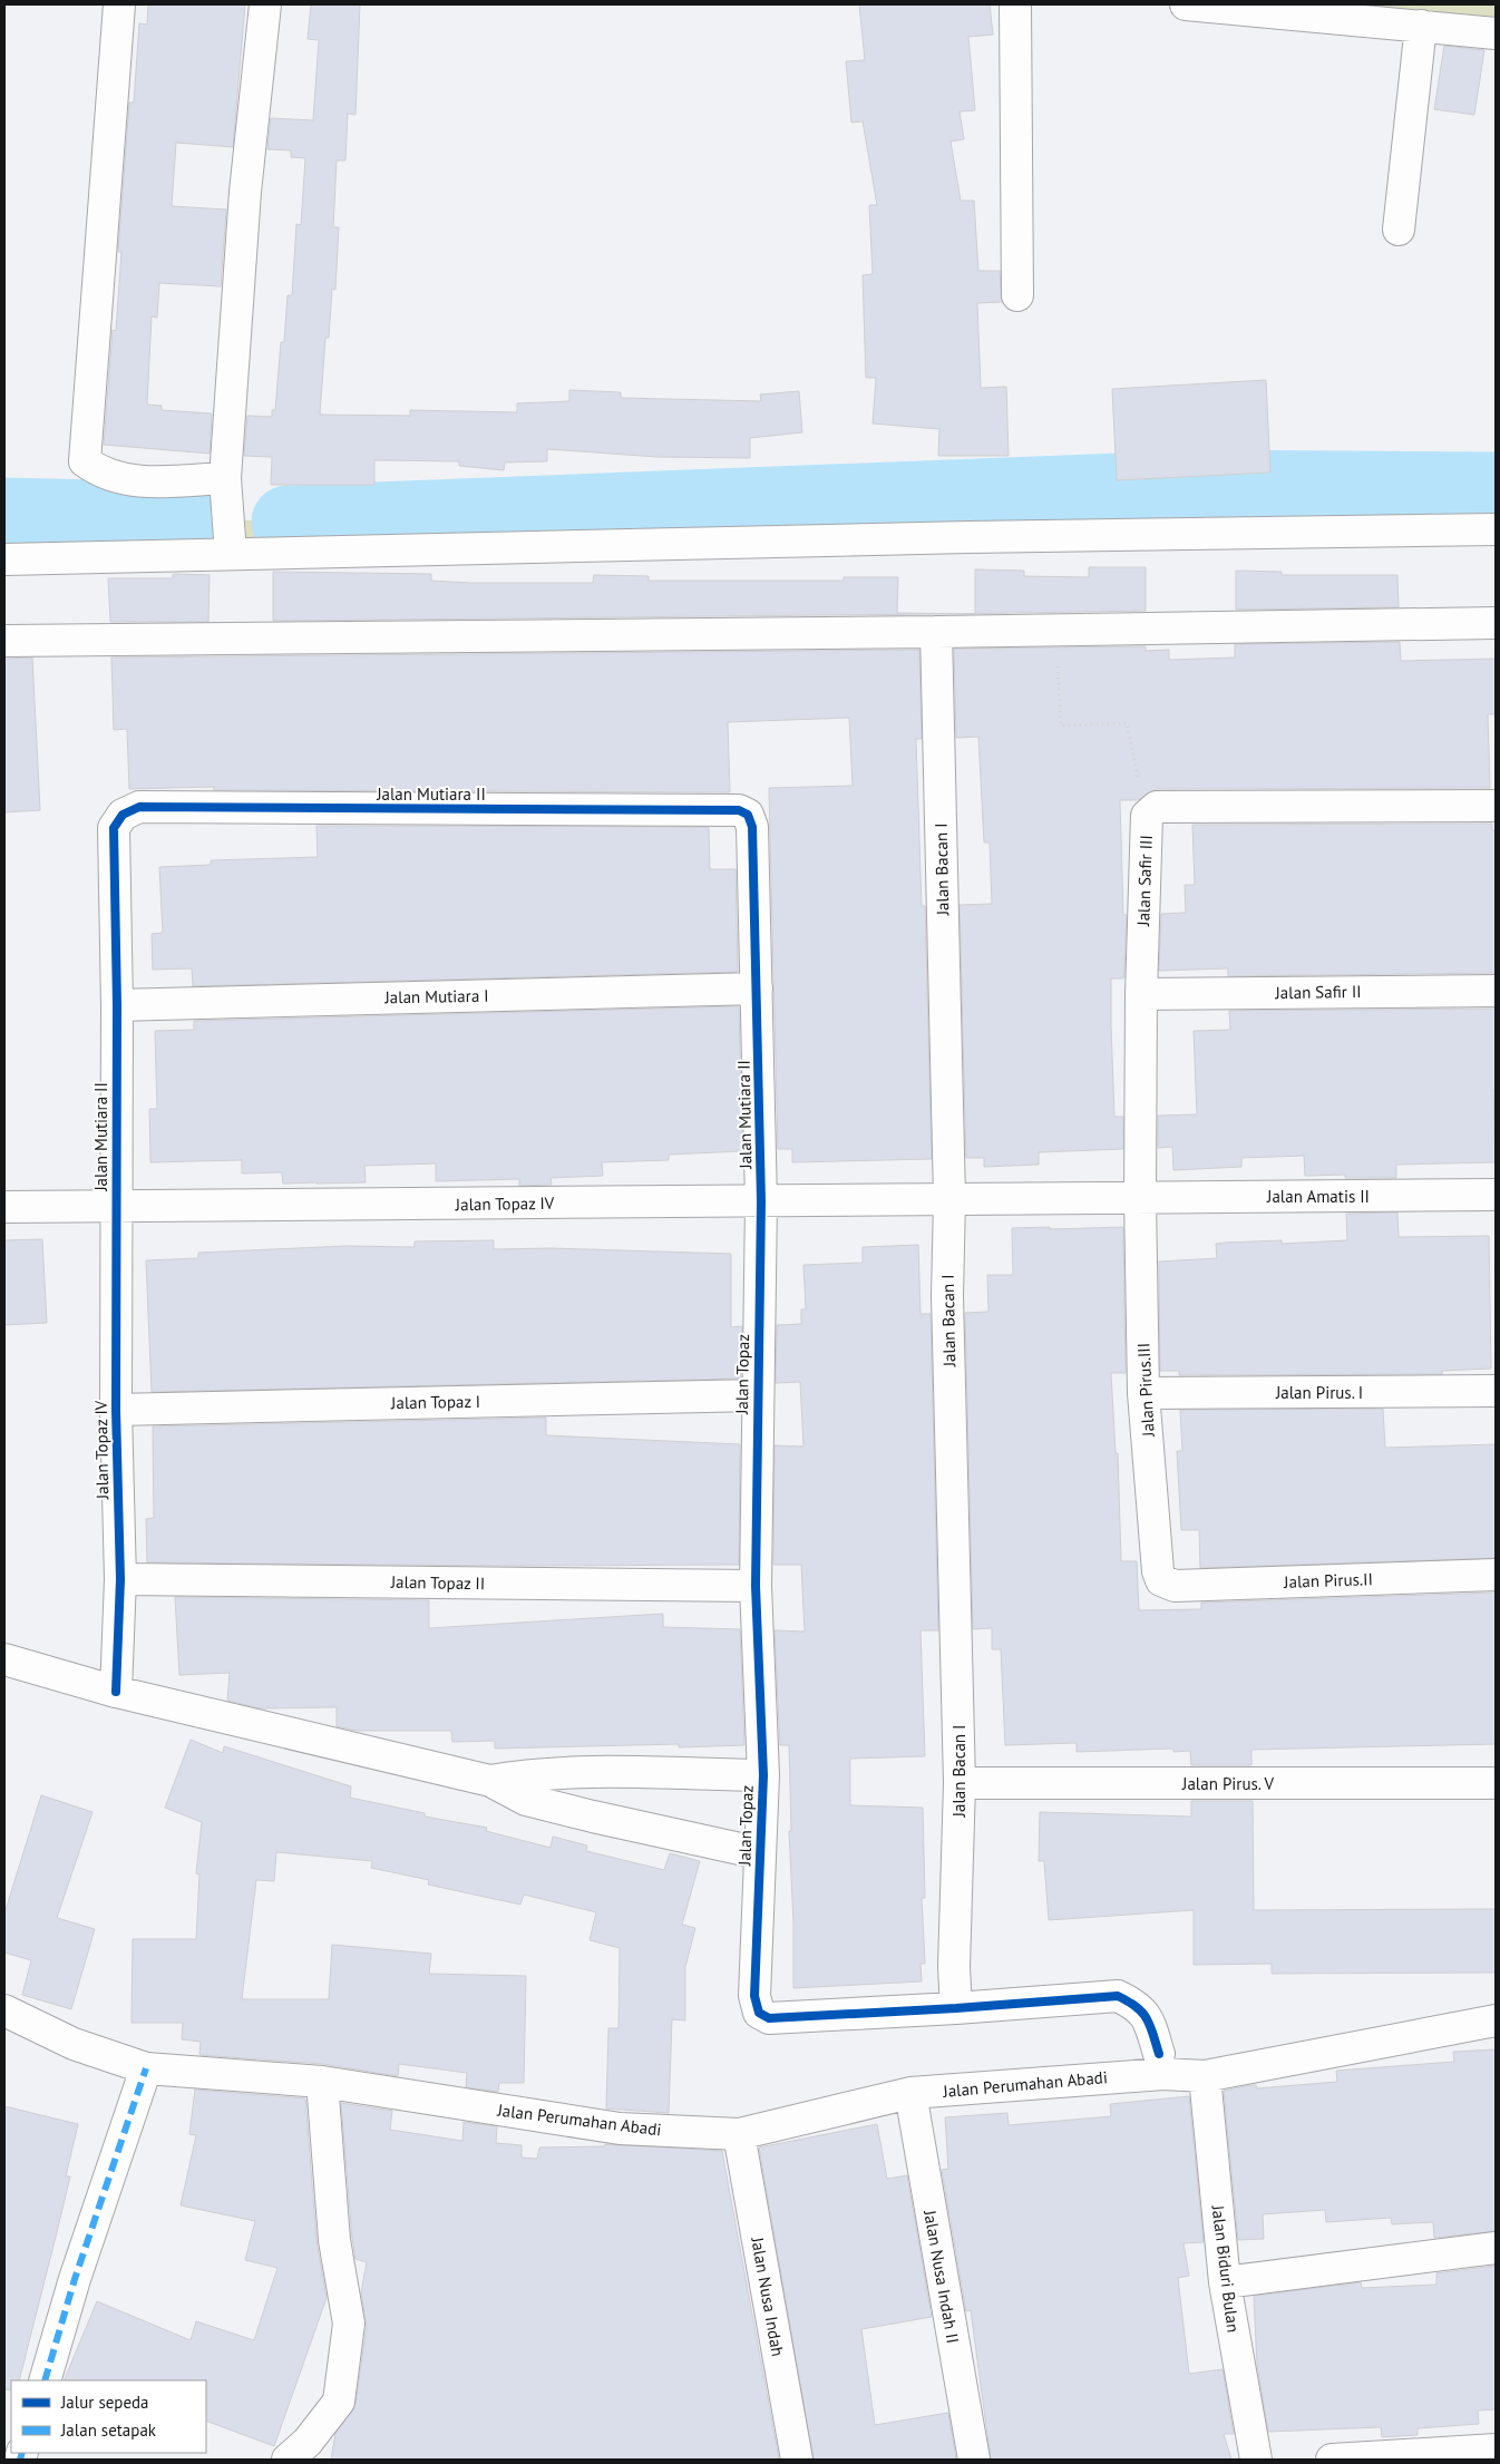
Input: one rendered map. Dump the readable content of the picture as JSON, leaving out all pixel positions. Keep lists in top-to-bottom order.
{
  "streets": {
    "street": [
      "Jalan Mutiara II",
      "Jalan Bacan I",
      "Jalan Safir III",
      "Jalan Safir II",
      "Jalan Mutiara I",
      "Jalan Amatis II",
      "Jalan Topaz IV",
      "Jalan Topaz",
      "Jalan Pirus.III",
      "Jalan Pirus. I",
      "Jalan Topaz I",
      "Jalan Pirus.II",
      "Jalan Topaz II",
      "Jalan Pirus. V",
      "Jalan Perumahan Abadi",
      "Jalan Biduri Bulan",
      "Jalan Nusa Indah II",
      "Jalan Nusa Indah"
    ]
  },
  "crossings": [
    ["Jalan Mutiara II", "Jalan Mutiara I"],
    ["Jalan Mutiara II", "Jalan Topaz IV"],
    ["Jalan Mutiara II", "Jalan Topaz"],
    ["Jalan Bacan I", "Jalan Topaz"],
    ["Jalan Bacan I", "Jalan Pirus. V"],
    ["Jalan Safir III", "Jalan Safir II"],
    ["Jalan Safir III", "Jalan Amatis II"],
    ["Jalan Safir III", "Jalan Pirus.III"],
    ["Jalan Amatis II", "Jalan Pirus.III"],
    ["Jalan Topaz IV", "Jalan Topaz"],
    ["Jalan Topaz IV", "Jalan Topaz I"],
    ["Jalan Topaz IV", "Jalan Topaz II"],
    ["Jalan Topaz", "Jalan Topaz I"],
    ["Jalan Topaz", "Jalan Topaz II"],
    ["Jalan Topaz", "Jalan Perumahan Abadi"],
    ["Jalan Pirus.III", "Jalan Pirus. I"],
    ["Jalan Pirus.III", "Jalan Pirus.II"],
    ["Jalan Perumahan Abadi", "Jalan Biduri Bulan"],
    ["Jalan Perumahan Abadi", "Jalan Nusa Indah II"],
    ["Jalan Perumahan Abadi", "Jalan Nusa Indah"]
  ],
  "legend": ["Jalur sepeda", "Jalan setapak"]
}
